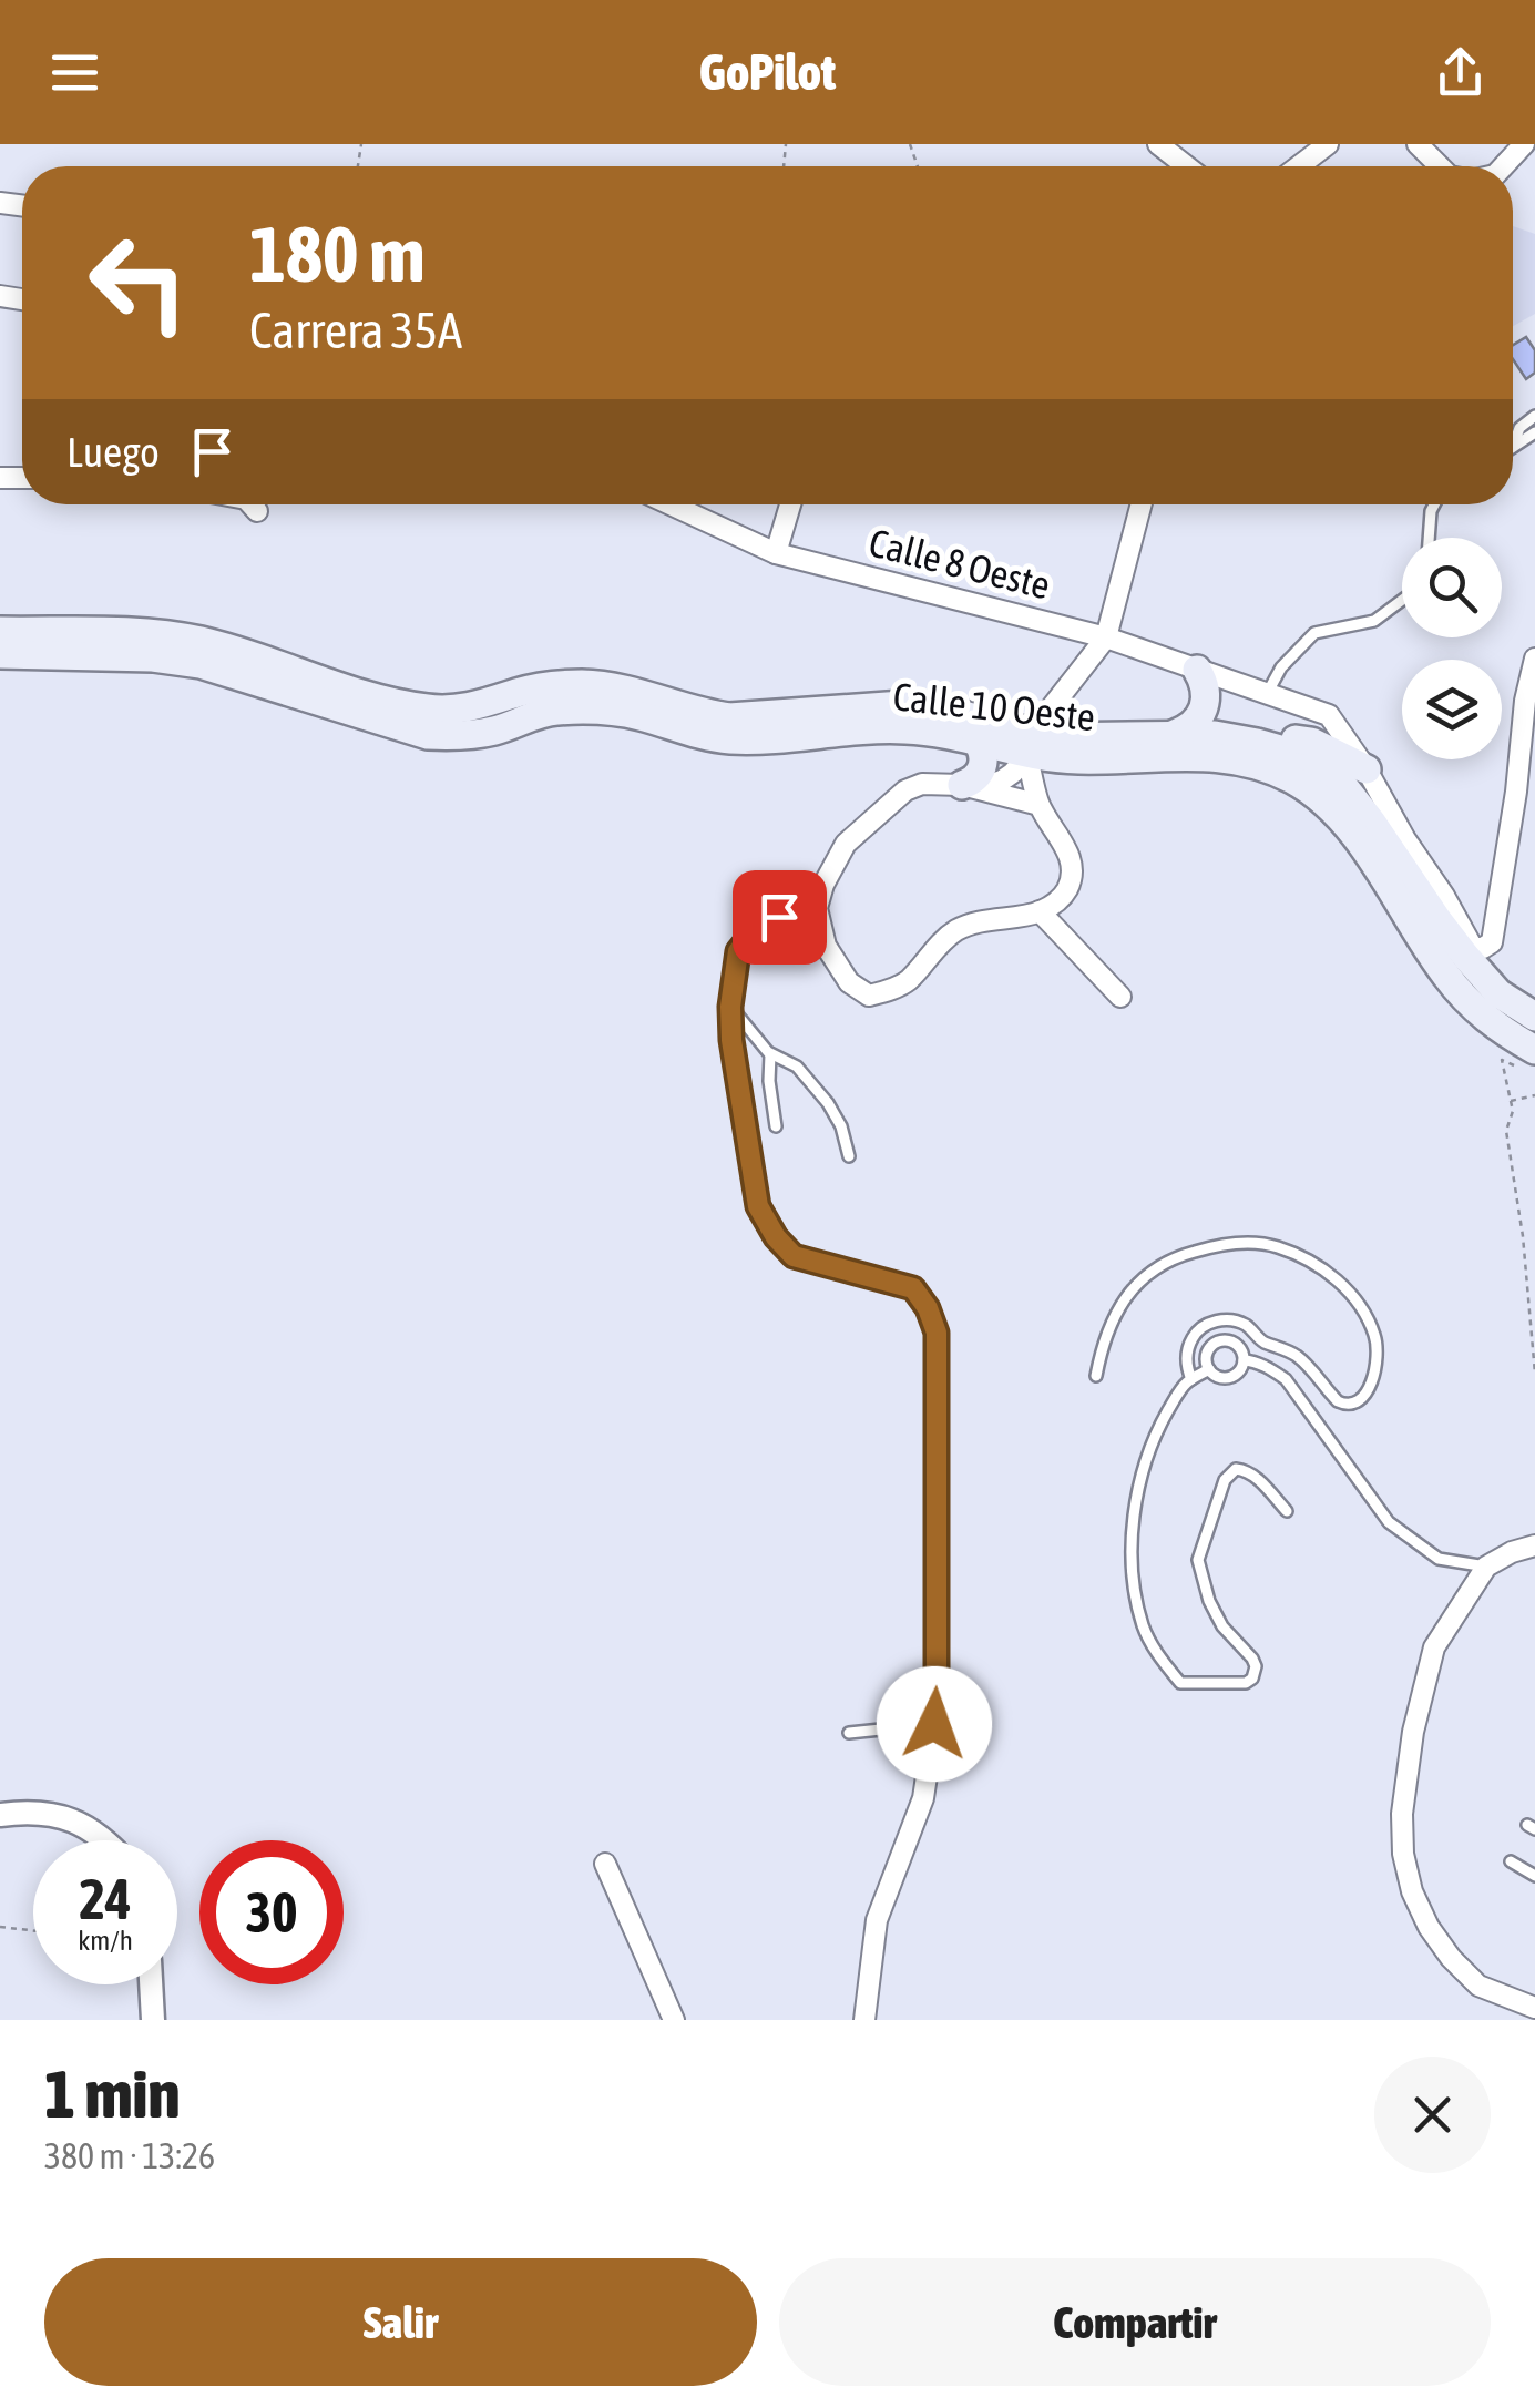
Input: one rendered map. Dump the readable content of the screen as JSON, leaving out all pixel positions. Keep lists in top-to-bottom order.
{
  "streets": {
    "main road": ["Calle 10 Oeste"],
    "street": ["Calle 8 Oeste"]
  },
  "page": {
    "header": "GoPilot",
    "turn": ["180 m", "Carrera 35A"],
    "then": "Luego",
    "speed": "24 km/h",
    "limit": "30",
    "heading": ["1 min", "380 m · 13:26"],
    "buttons": ["Salir", "Compartir"]
  }
}
